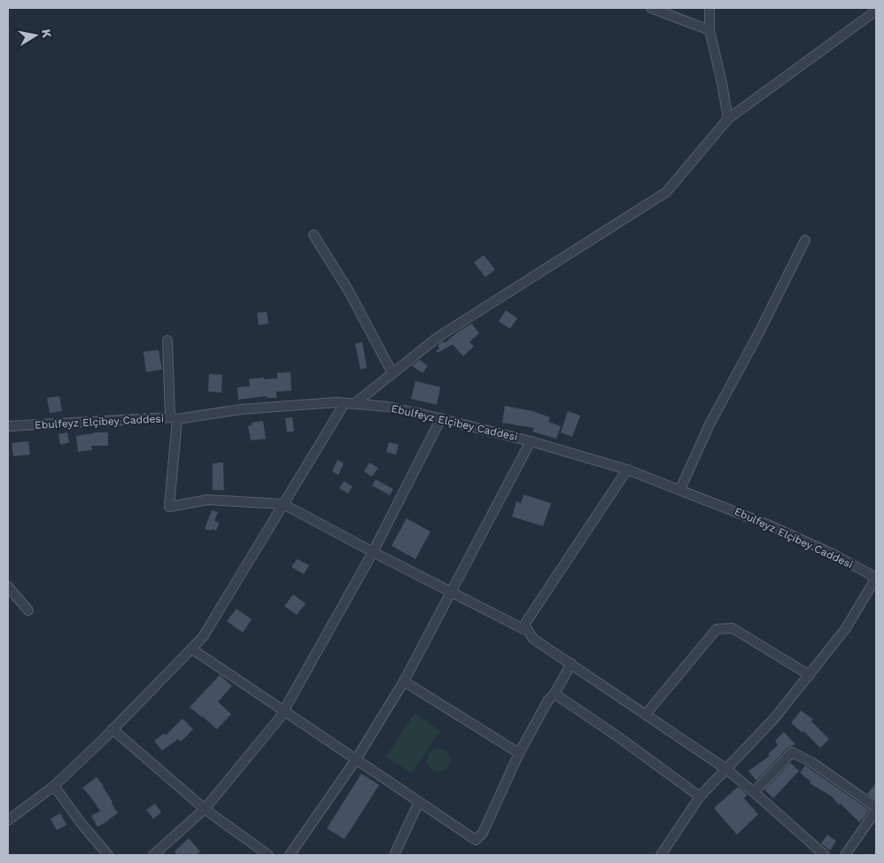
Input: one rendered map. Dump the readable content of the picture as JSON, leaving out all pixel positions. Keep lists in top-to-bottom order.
{
  "streets": {
    "street": ["Ebulfeyz Elçibey Caddesi"]
  },
  "north": "right"
}
